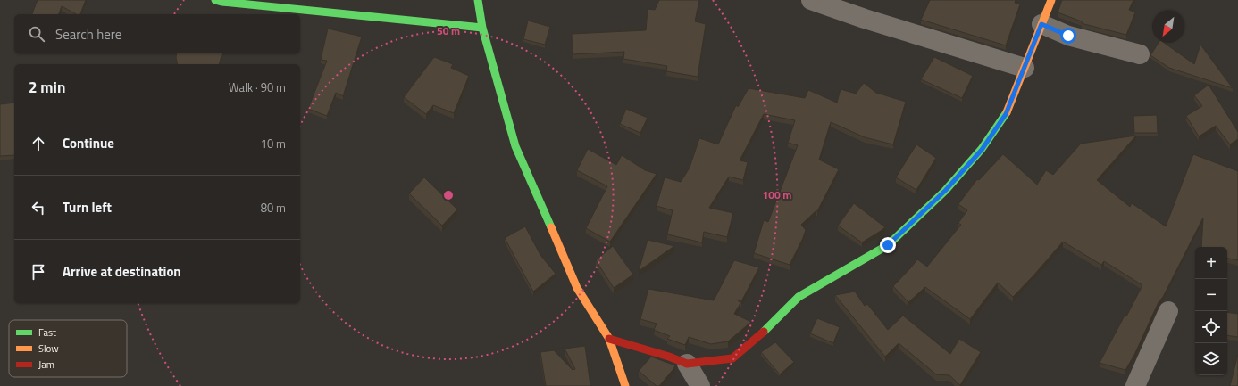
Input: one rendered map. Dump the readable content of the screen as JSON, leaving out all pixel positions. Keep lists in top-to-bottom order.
{
  "legend": ["Fast", "Slow", "Jam"],
  "north": "bottom left",
  "page": {
    "search": "Search here",
    "heading": ["2 min", "Walk · 90 m"],
    "list": [
      ["Continue", "10 m"],
      ["Turn left", "80 m"],
      "Arrive at destination"
    ],
    "map_buttons": ["+", "−"]
  },
  "rings": ["50 m", "100 m"]
}
